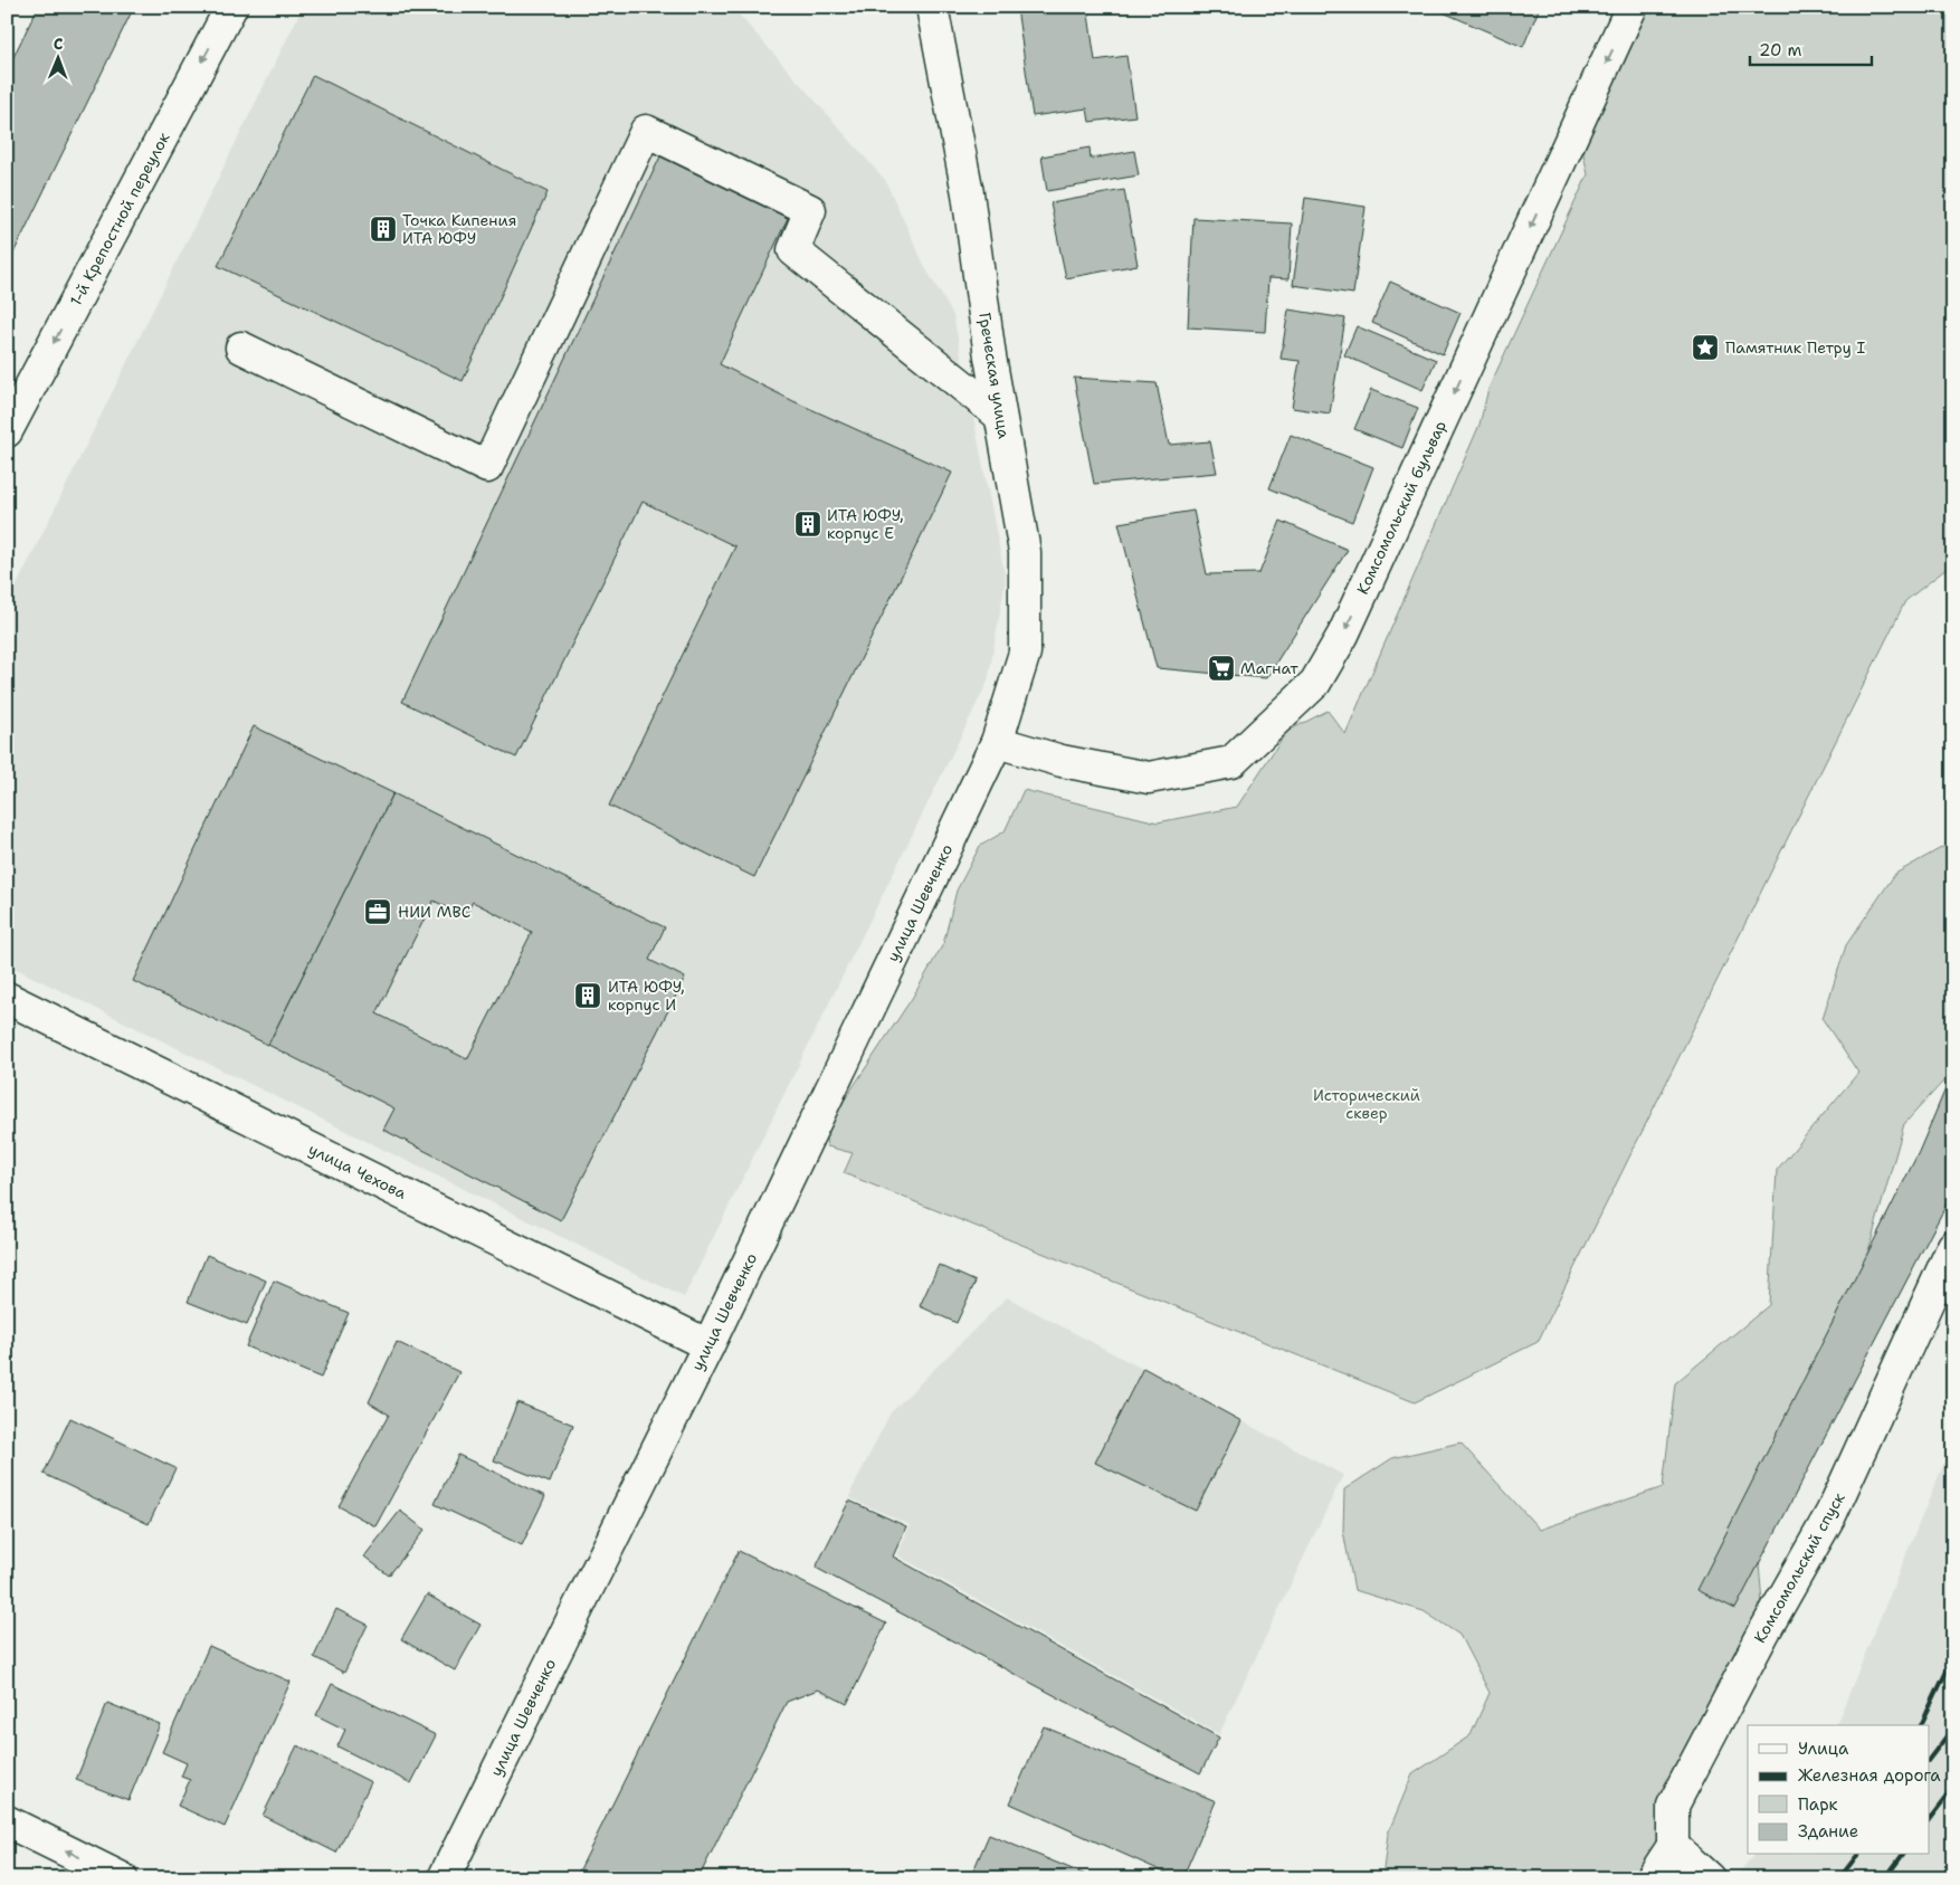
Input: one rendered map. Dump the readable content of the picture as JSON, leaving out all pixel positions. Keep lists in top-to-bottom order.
{
  "streets": {
    "street": [
      "1-й Крепостной переулок",
      "Греческая улица",
      "Комсомольский бульвар",
      "улица Шевченко",
      "улица Чехова",
      "Комсомольский спуск"
    ]
  },
  "crossings": [
    ["Греческая улица", "Комсомольский бульвар"],
    ["Греческая улица", "улица Шевченко"],
    ["Комсомольский бульвар", "улица Шевченко"],
    ["улица Шевченко", "улица Чехова"]
  ],
  "one_way": ["1-й Крепостной переулок", "Комсомольский бульвар"],
  "parks": ["Исторический сквер"],
  "places": {
    "building": ["Точка Кипения ИТА ЮФУ", "ИТА ЮФУ, корпус Е", "ИТА ЮФУ, корпус И"],
    "place": ["Памятник Петру I"],
    "supermarket": ["Магнат"],
    "office": ["НИИ МВС"]
  },
  "legend": [
    "Улица",
    "Железная дорога",
    "Парк",
    "Здание"
  ],
  "scale_bar": "20 m",
  "north": "top"
}
